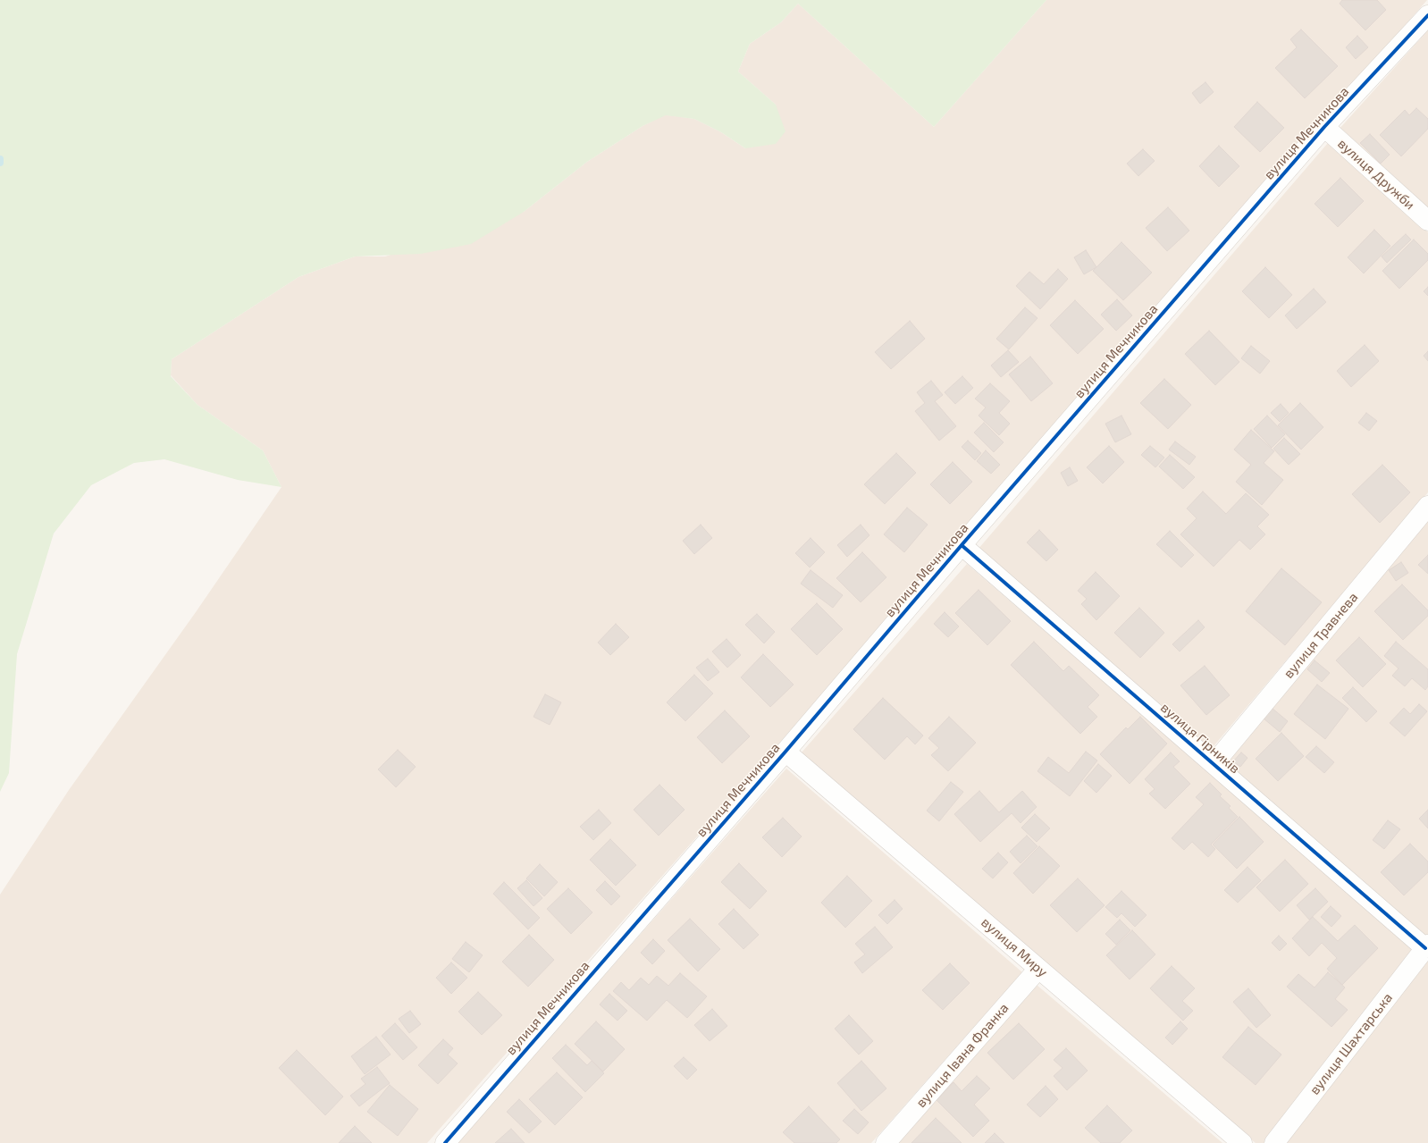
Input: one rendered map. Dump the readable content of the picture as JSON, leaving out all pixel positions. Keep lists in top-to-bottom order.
{
  "streets": {
    "street": [
      "вулиця Мечникова",
      "вулиця Дружби",
      "вулиця Травнева",
      "вулиця Гірників",
      "вулиця Миру",
      "вулиця Шахтарська",
      "вулиця Івана Франка"
    ]
  },
  "crossings": [
    ["вулиця Мечникова", "вулиця Дружби"],
    ["вулиця Мечникова", "вулиця Гірників"],
    ["вулиця Мечникова", "вулиця Миру"],
    ["вулиця Травнева", "вулиця Гірників"],
    ["вулиця Гірників", "вулиця Шахтарська"],
    ["вулиця Миру", "вулиця Івана Франка"]
  ]
}
